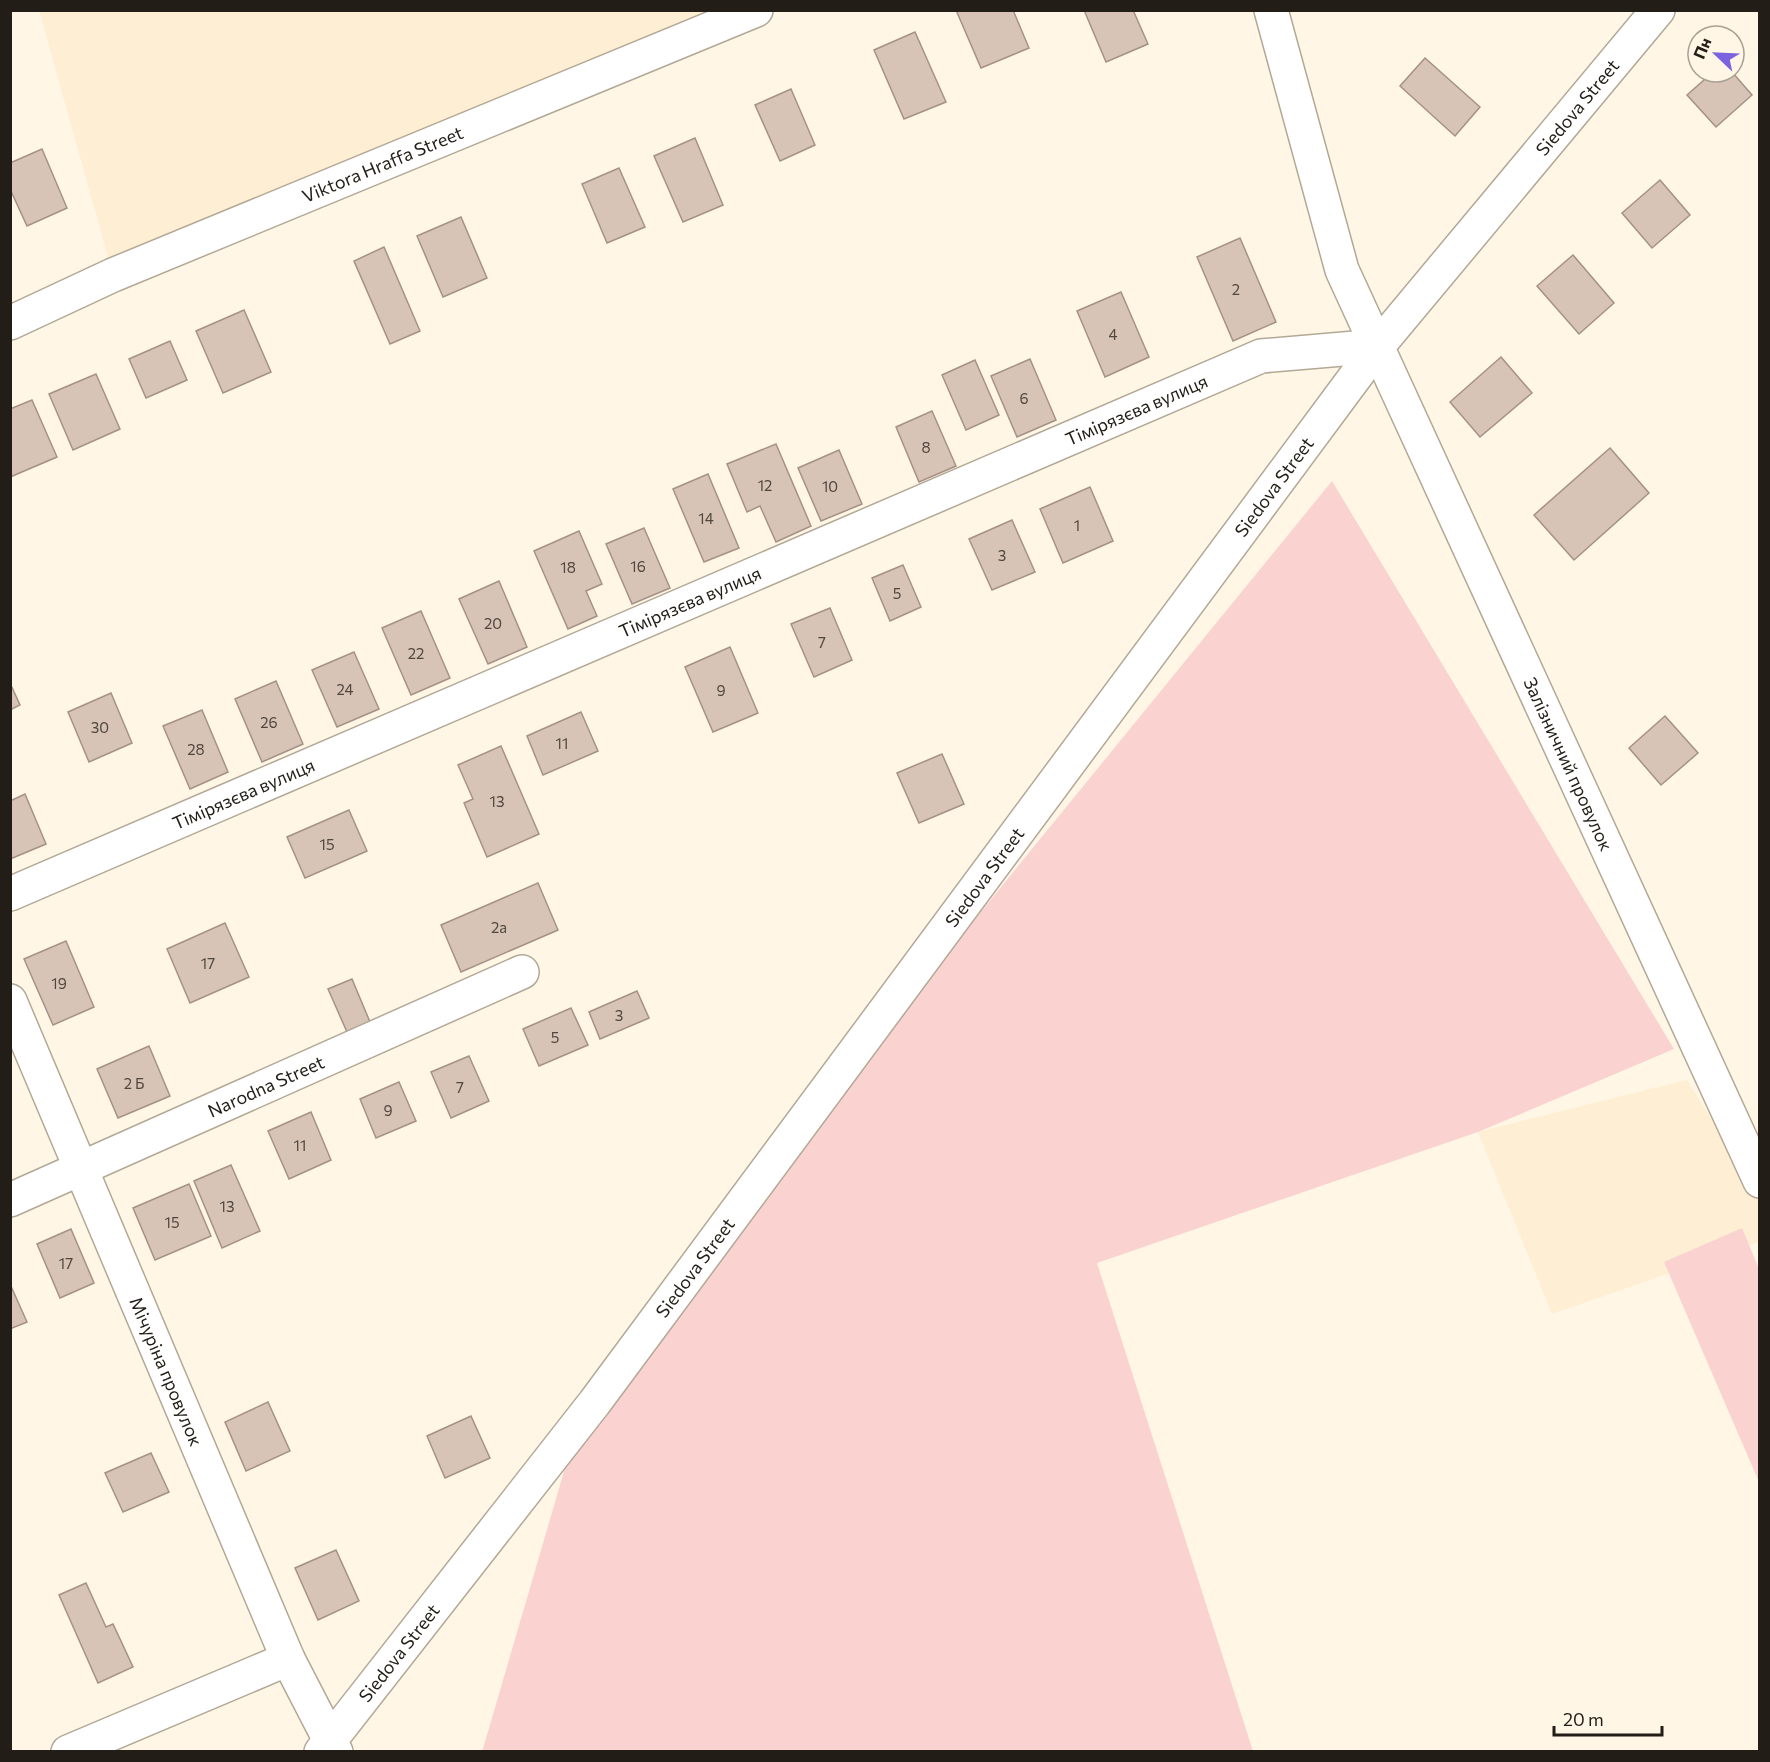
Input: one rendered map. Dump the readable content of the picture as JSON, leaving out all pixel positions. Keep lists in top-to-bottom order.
{
  "streets": {
    "street": [
      "Siedova Street",
      "Viktora Hraffa Street",
      "Тімірязєва вулиця",
      "Залізничний провулок",
      "Narodna Street",
      "Мічуріна провулок"
    ]
  },
  "crossings": [
    ["Siedova Street", "Тімірязєва вулиця"],
    ["Siedova Street", "Залізничний провулок"],
    ["Siedova Street", "Мічуріна провулок"],
    ["Тімірязєва вулиця", "Залізничний провулок"],
    ["Narodna Street", "Мічуріна провулок"]
  ],
  "house_numbers": [
    "2",
    "4",
    "6",
    "8",
    "12",
    "10",
    "14",
    "1",
    "3",
    "16",
    "18",
    "5",
    "20",
    "7",
    "22",
    "24",
    "9",
    "26",
    "30",
    "11",
    "28",
    "13",
    "15",
    "2а",
    "17",
    "19",
    "3",
    "5",
    "2 Б",
    "7",
    "9",
    "11",
    "13",
    "15",
    "17"
  ],
  "scale_bar": "20 m",
  "north": "top left"
}
